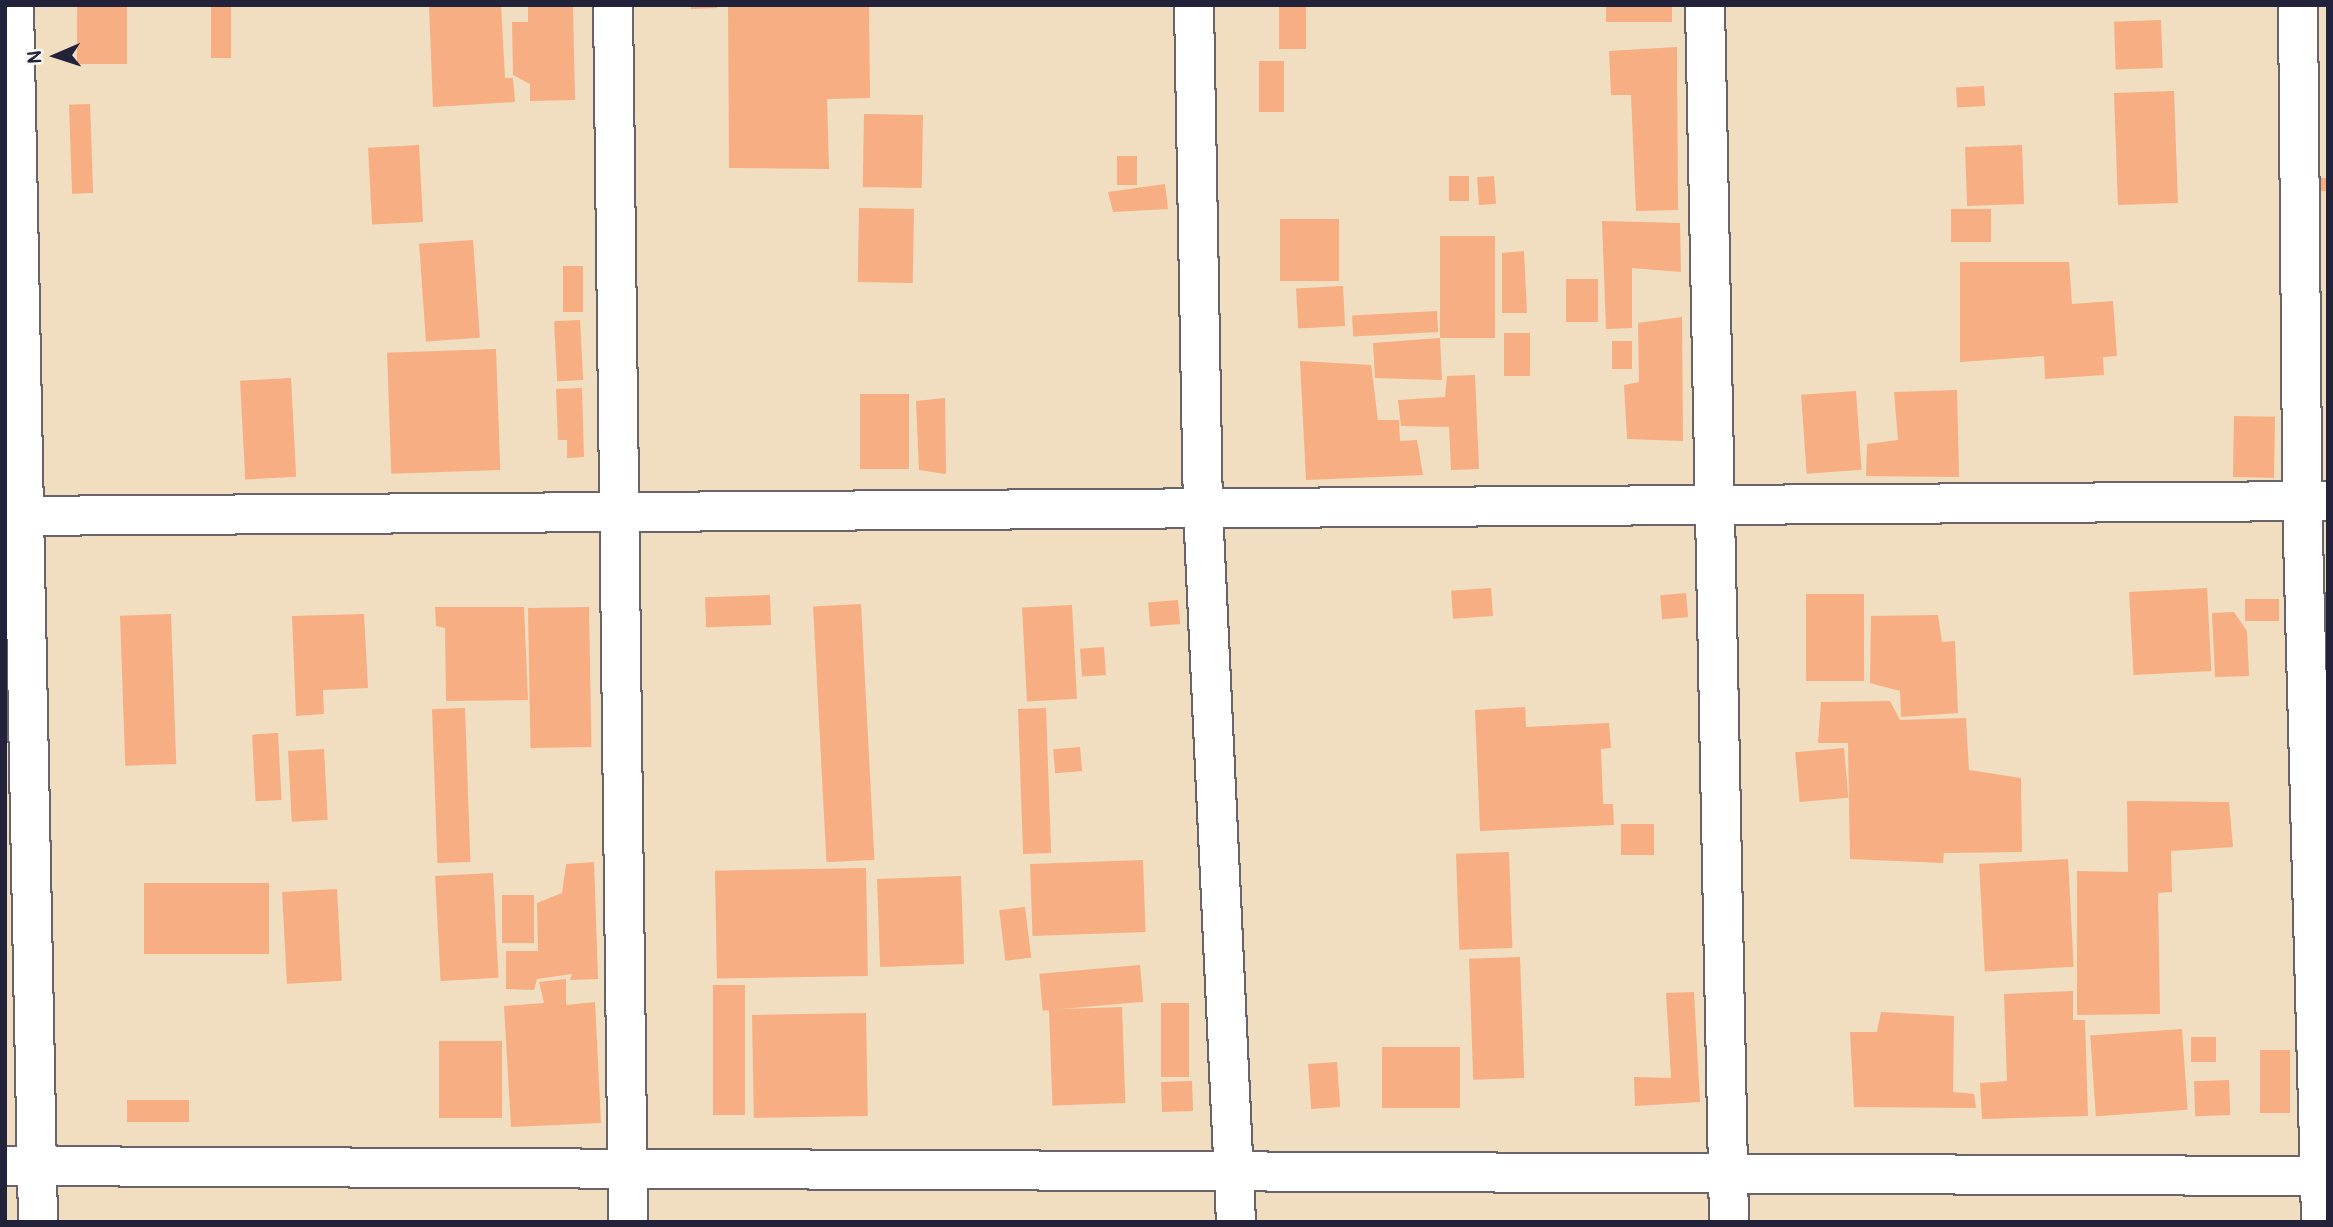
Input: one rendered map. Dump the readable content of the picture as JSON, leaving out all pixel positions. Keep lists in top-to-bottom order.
{
  "north": "left"
}
